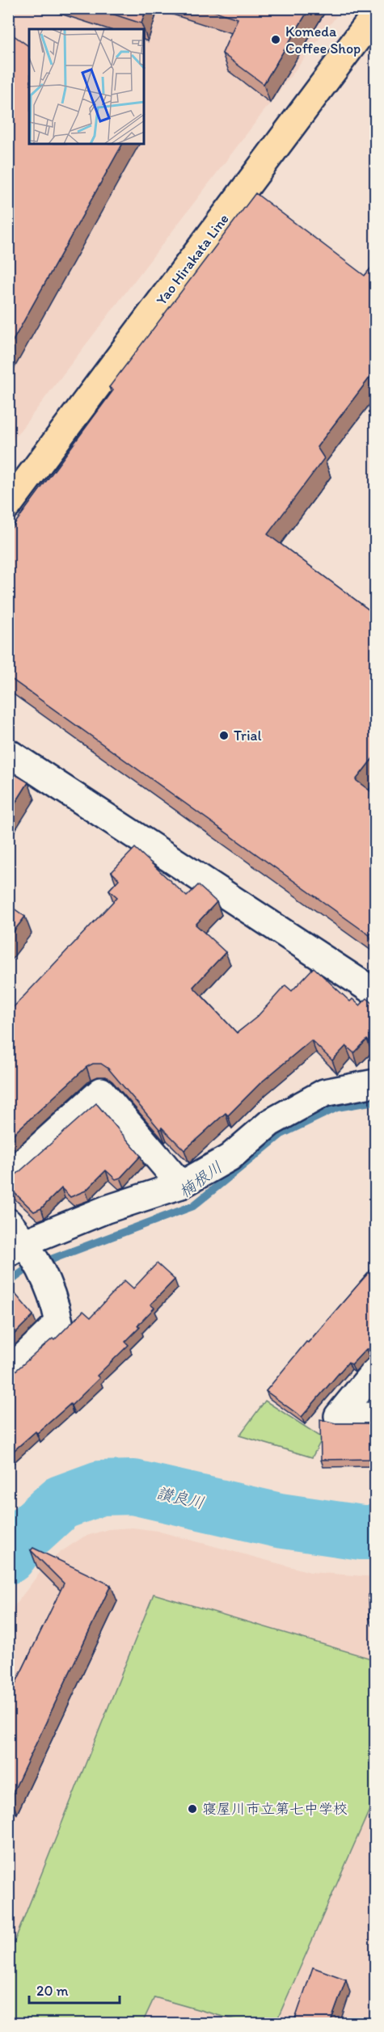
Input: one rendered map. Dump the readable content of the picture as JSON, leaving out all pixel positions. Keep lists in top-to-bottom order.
{
  "streets": {
    "main road": ["Yao Hirakata Line"]
  },
  "water": ["楠根川", "讃良川"],
  "places": ["Komeda Coffee Shop", "Trial", "寝屋川市立第七中学校"],
  "scale_bar": "20 m"
}
